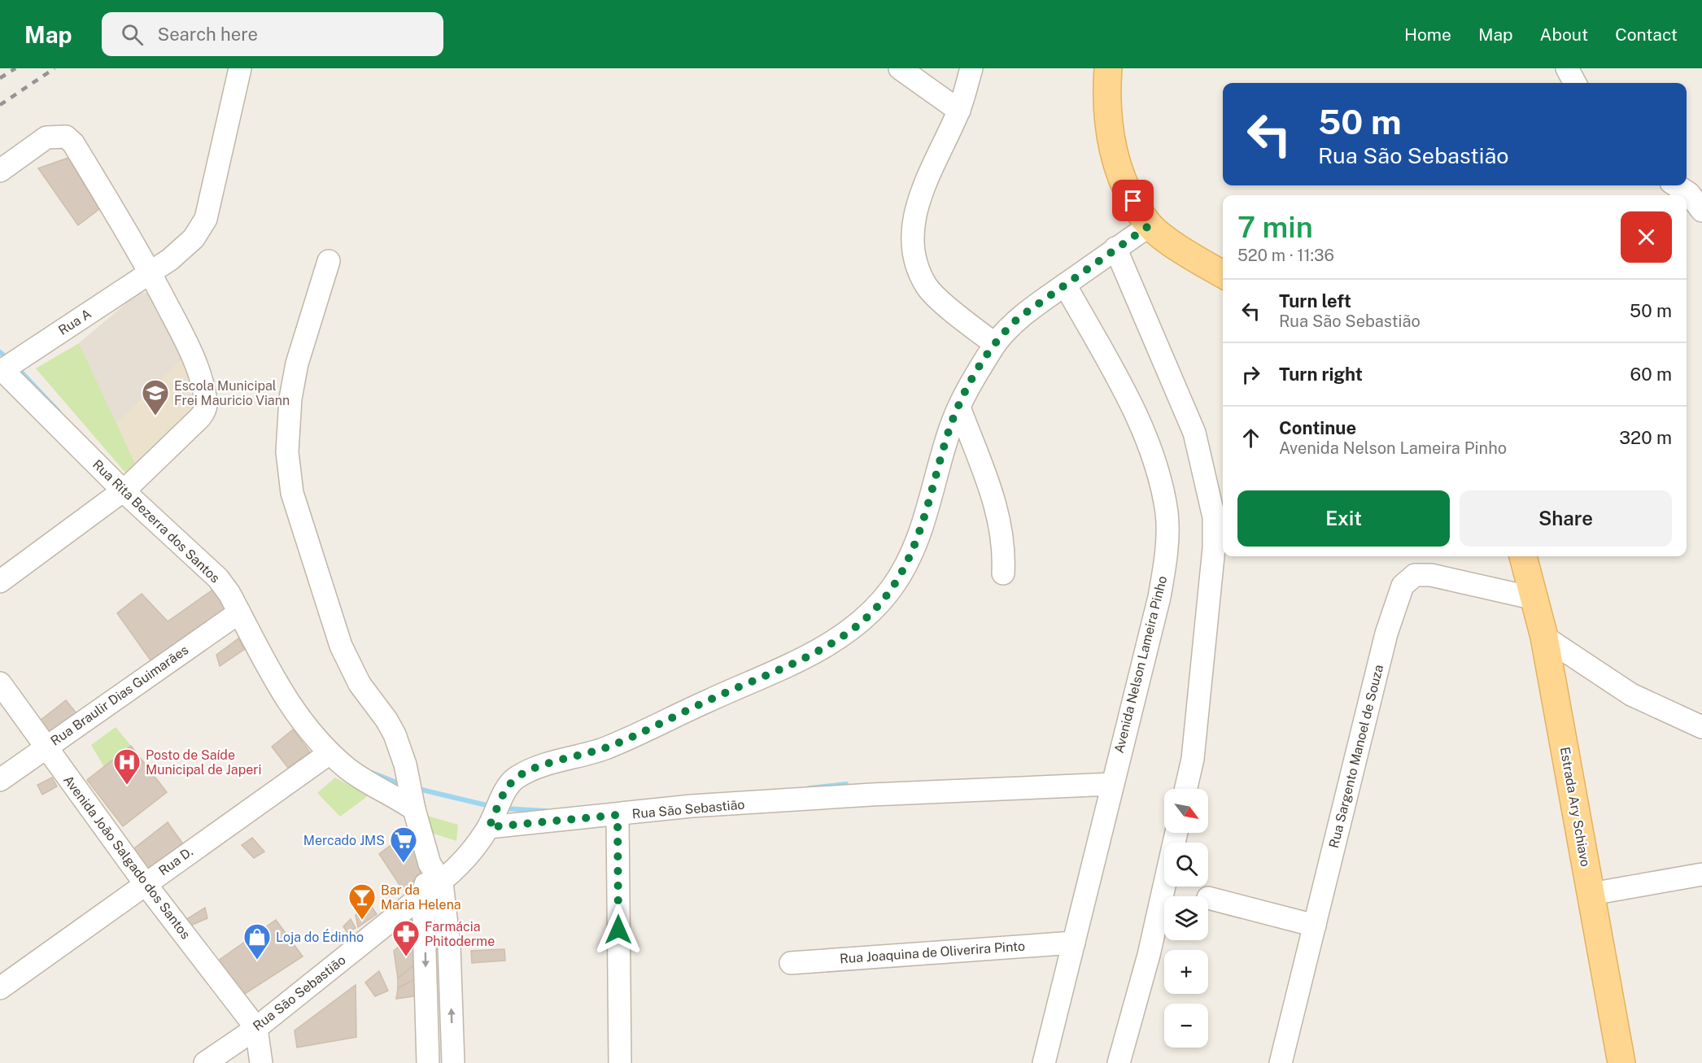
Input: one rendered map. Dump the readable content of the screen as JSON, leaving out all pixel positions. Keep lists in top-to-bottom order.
{
  "streets": {
    "main road": ["Estrada Ary Schiavo"],
    "street": [
      "Rua A",
      "Rua Rita Bezerra dos Santos",
      "Avenida Nelson Lameira Pinho",
      "Rua Braulir Dias Guimarães",
      "Rua Sargento Manoel de Souza",
      "Rua São Sebastião",
      "Avenida João Salgado dos Santos",
      "Rua D.",
      "Rua Joaquina de Oliverira Pinto"
    ]
  },
  "crossings": [
    ["Rua A", "Rua Rita Bezerra dos Santos"],
    ["Rua Rita Bezerra dos Santos", "Rua Braulir Dias Guimarães"],
    ["Rua Rita Bezerra dos Santos", "Rua D."],
    ["Avenida Nelson Lameira Pinho", "Rua São Sebastião"],
    ["Avenida Nelson Lameira Pinho", "Rua Joaquina de Oliverira Pinto"],
    ["Rua Braulir Dias Guimarães", "Avenida João Salgado dos Santos"],
    ["Rua Sargento Manoel de Souza", "Estrada Ary Schiavo"],
    ["Rua São Sebastião", "Avenida João Salgado dos Santos"],
    ["Avenida João Salgado dos Santos", "Rua D."]
  ],
  "places": {
    "school or university": ["Escola Municipal Frei Mauricio Viann"],
    "hospital": ["Posto de Saíde Municipal de Japeri"],
    "supermarket": ["Mercado JMS"],
    "bar": ["Bar da Maria Helena"],
    "pharmacy": ["Farmácia Phitoderme"],
    "shop": ["Loja do Édinho"]
  },
  "north": "bottom right",
  "page": {
    "header": "Map",
    "search": "Search here",
    "nav": [
      "Home",
      "Map",
      "About",
      "Contact"
    ],
    "turn": ["50 m", "Rua São Sebastião"],
    "heading": ["7 min", "520 m · 11:36"],
    "list": [
      {
        "name": "Turn left",
        "note": "Rua São Sebastião",
        "value": "50 m"
      },
      {
        "name": "Turn right",
        "value": "60 m"
      },
      {
        "name": "Continue",
        "note": "Avenida Nelson Lameira Pinho",
        "value": "320 m"
      }
    ],
    "buttons": ["Exit", "Share"],
    "map_buttons": ["+", "−"]
  }
}
